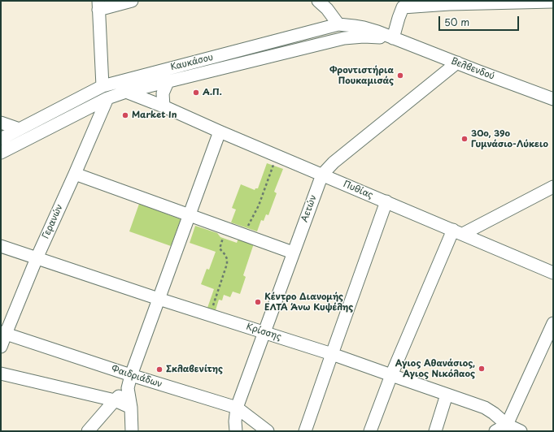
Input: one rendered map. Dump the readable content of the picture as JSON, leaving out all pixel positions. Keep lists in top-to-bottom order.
{
  "streets": {
    "street": [
      "Καυκάσου",
      "Βελβενδού",
      "Πυθίας",
      "Αετών",
      "Γερανών",
      "Κρίσσης",
      "Φαιδριάδων"
    ]
  },
  "crossings": [
    ["Καυκάσου", "Βελβενδού"],
    ["Καυκάσου", "Πυθίας"],
    ["Καυκάσου", "Γερανών"],
    ["Βελβενδού", "Αετών"],
    ["Πυθίας", "Αετών"],
    ["Αετών", "Κρίσσης"],
    ["Αετών", "Φαιδριάδων"],
    ["Γερανών", "Κρίσσης"],
    ["Γερανών", "Φαιδριάδων"]
  ],
  "places": [
    "Φροντιστήρια Πουκαμισάς",
    "Α.Π.",
    "Market In",
    "30ο, 39ο Γυμνάσιο-Λύκειο",
    "Κέντρο Διανομής ΕΛΤΑ Άνω Κυψέλης",
    "Αγιος Αθανάσιος, Αγιος Νικόλαος",
    "Σκλαβενίτης"
  ],
  "scale_bar": "50 m"
}
